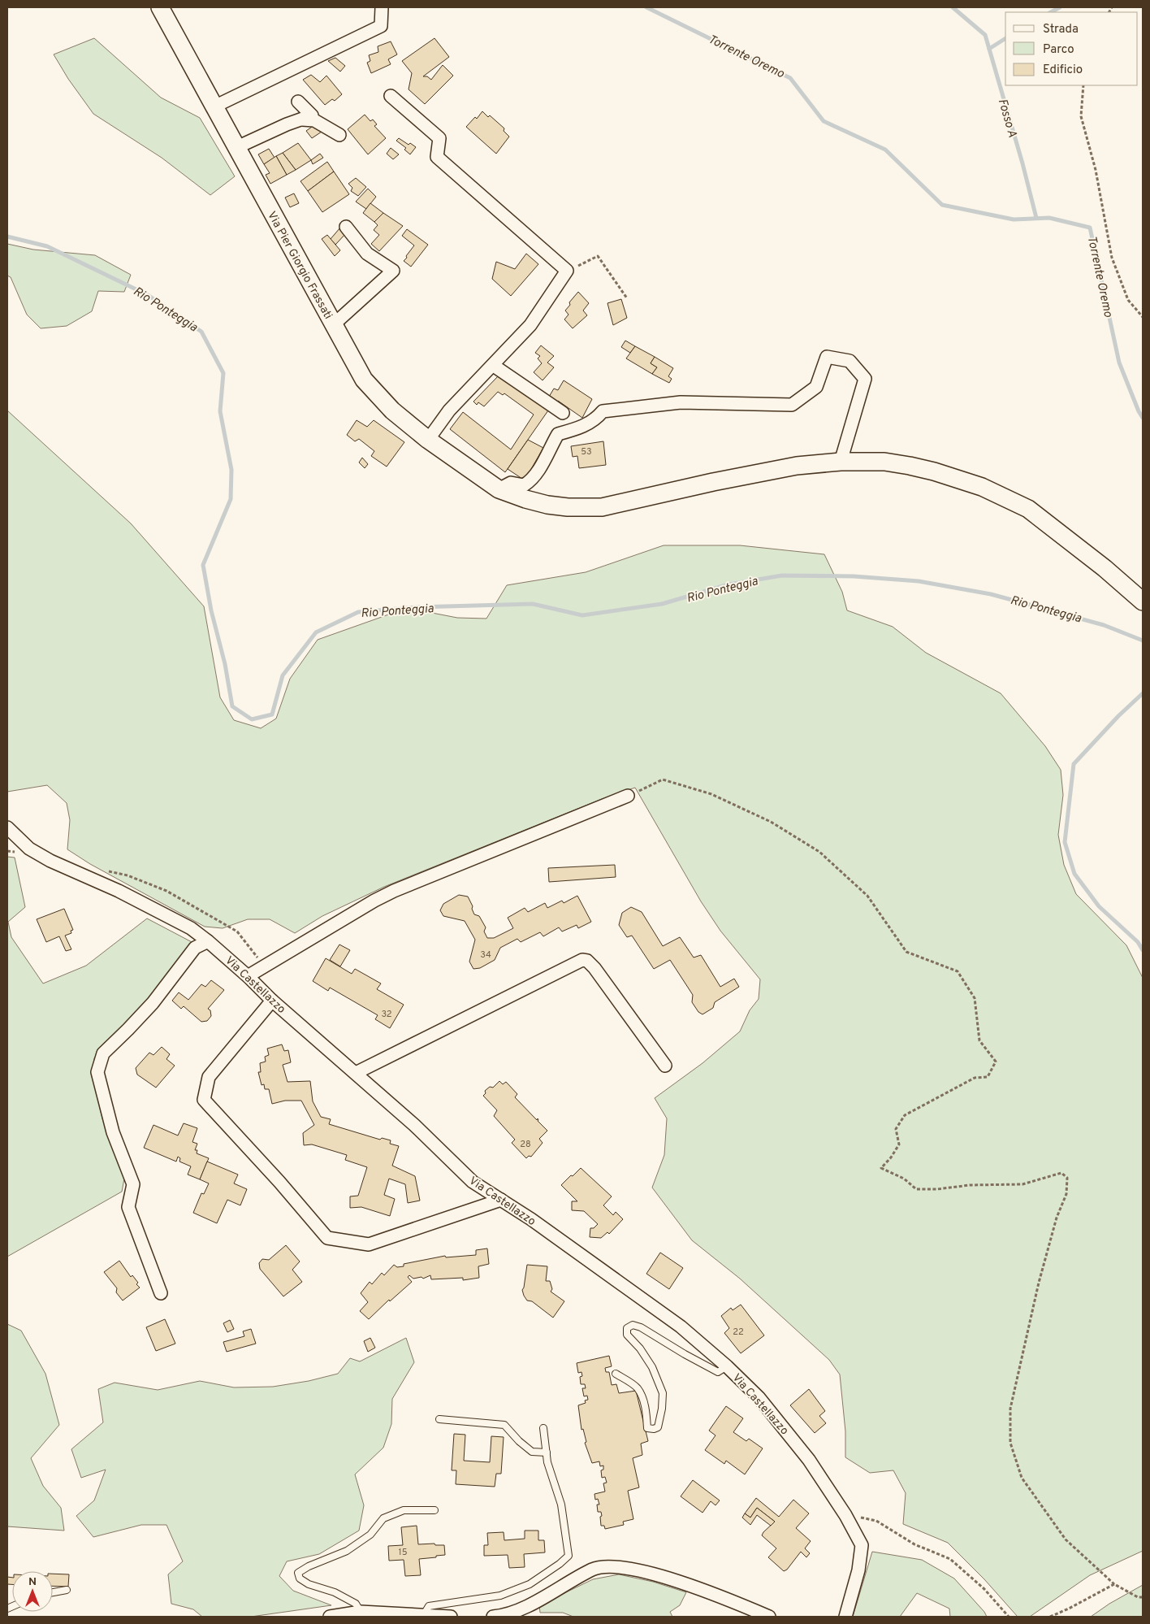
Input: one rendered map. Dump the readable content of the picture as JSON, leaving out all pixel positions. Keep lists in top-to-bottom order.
{
  "streets": {
    "street": ["Via Pier Giorgio Frassati", "Via Castellazzo"]
  },
  "water": ["Torrente Oremo", "Fosso A", "Rio Ponteggia"],
  "house_numbers": [
    "53",
    "34",
    "32",
    "28",
    "22",
    "15"
  ],
  "legend": ["Strada", "Parco", "Edificio"],
  "north": "top"
}
